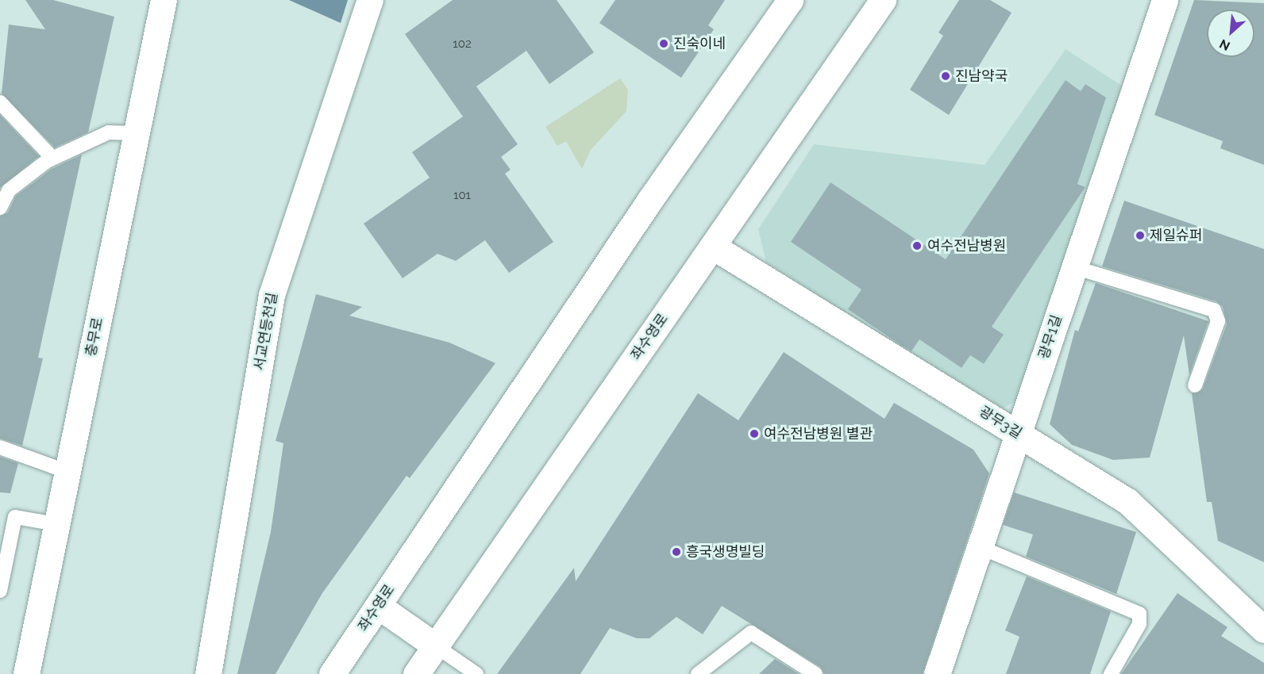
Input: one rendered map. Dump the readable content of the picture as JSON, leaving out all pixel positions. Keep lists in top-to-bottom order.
{
  "streets": {
    "street": [
      "서교연등천길",
      "충무로",
      "좌수영로",
      "광무1길",
      "광무3길"
    ]
  },
  "crossings": [
    ["좌수영로", "광무3길"],
    ["광무1길", "광무3길"]
  ],
  "places": [
    "진숙이네",
    "진남약국",
    "제일슈퍼",
    "여수전남병원",
    "여수전남병원 별관",
    "흥국생명빌딩"
  ],
  "house_numbers": ["102", "101"],
  "north": "bottom left"
}
